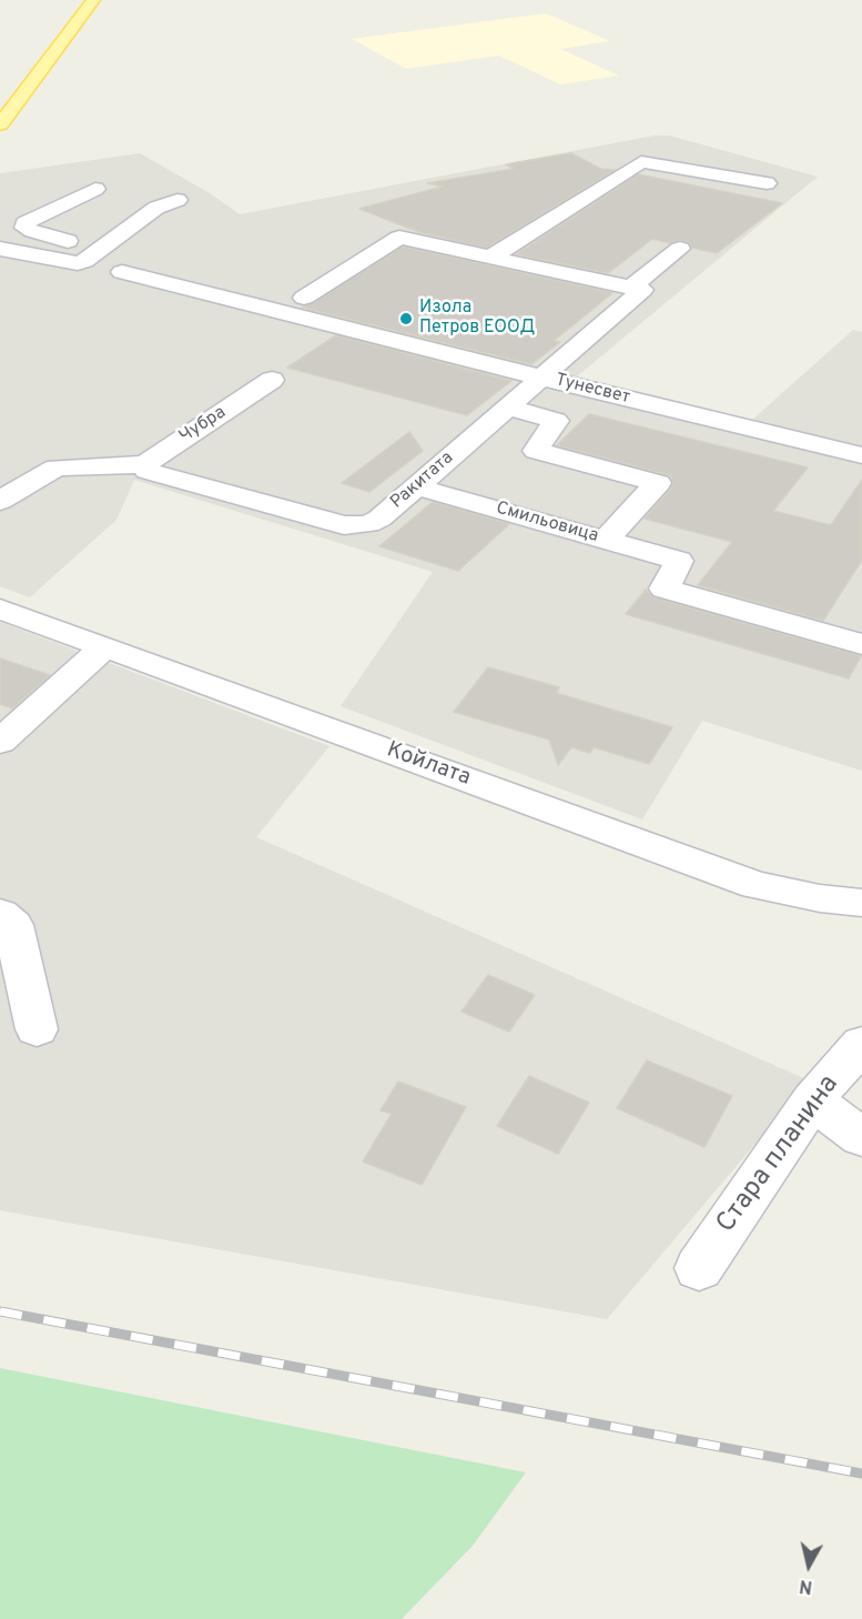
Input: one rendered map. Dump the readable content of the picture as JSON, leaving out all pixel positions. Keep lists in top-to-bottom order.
{
  "streets": {
    "street": [
      "Тунесвет",
      "Чубра",
      "Ракитата",
      "Смильовица",
      "Койлата",
      "Стара планина"
    ]
  },
  "crossings": [
    ["Тунесвет", "Ракитата"],
    ["Чубра", "Ракитата"],
    ["Ракитата", "Смильовица"]
  ],
  "places": ["Изола Петров ЕООД"],
  "north": "bottom"
}
